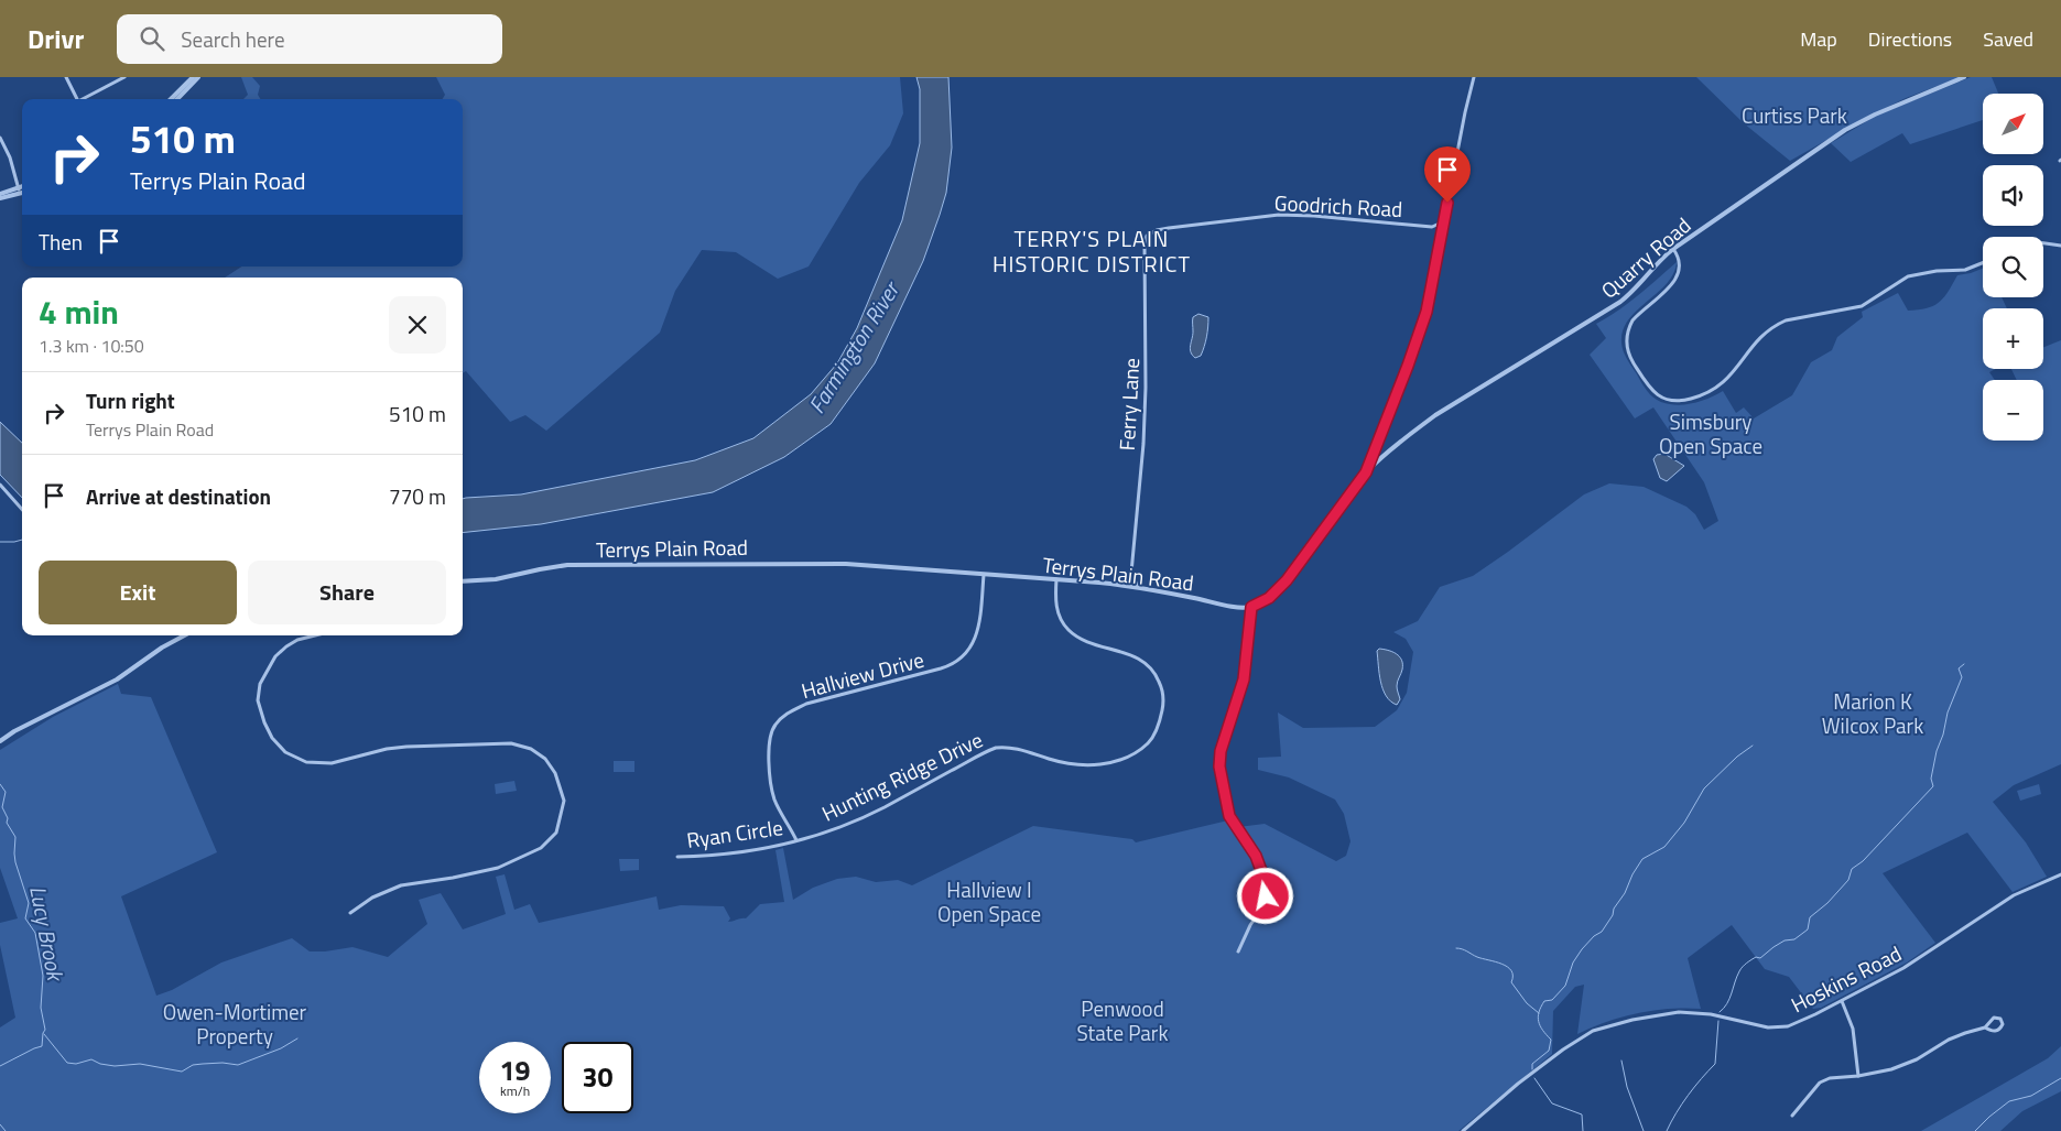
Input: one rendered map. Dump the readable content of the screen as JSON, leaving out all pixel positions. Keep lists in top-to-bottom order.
{
  "streets": {
    "street": [
      "Goodrich Road",
      "Quarry Road",
      "Ferry Lane",
      "Terrys Plain Road",
      "Hallview Drive",
      "Hunting Ridge Drive",
      "Ryan Circle",
      "Hoskins Road"
    ]
  },
  "crossings": [
    ["Goodrich Road", "Ferry Lane"],
    ["Ferry Lane", "Terrys Plain Road"],
    ["Terrys Plain Road", "Hallview Drive"],
    ["Terrys Plain Road", "Hunting Ridge Drive"],
    ["Hallview Drive", "Hunting Ridge Drive"],
    ["Hallview Drive", "Ryan Circle"],
    ["Hunting Ridge Drive", "Ryan Circle"]
  ],
  "districts": ["TERRY'S PLAIN HISTORIC DISTRICT"],
  "water": ["Farmington River", "Lucy Brook"],
  "parks": [
    "Curtiss Park",
    "Simsbury Open Space",
    "Marion K Wilcox Park",
    "Hallview I Open Space",
    "Penwood State Park",
    "Owen-Mortimer Property"
  ],
  "north": "top right",
  "page": {
    "header": "Drivr",
    "search": "Search here",
    "nav": ["Map", "Directions", "Saved"],
    "map_buttons": ["+", "−"],
    "turn": ["510 m", "Terrys Plain Road"],
    "then": "Then",
    "heading": ["4 min", "1.3 km · 10:50"],
    "list": [
      {
        "name": "Turn right",
        "note": "Terrys Plain Road",
        "value": "510 m"
      },
      {
        "name": "Arrive at destination",
        "value": "770 m"
      }
    ],
    "buttons": ["Exit", "Share"],
    "speed": "19 km/h",
    "limit": "30"
  }
}
